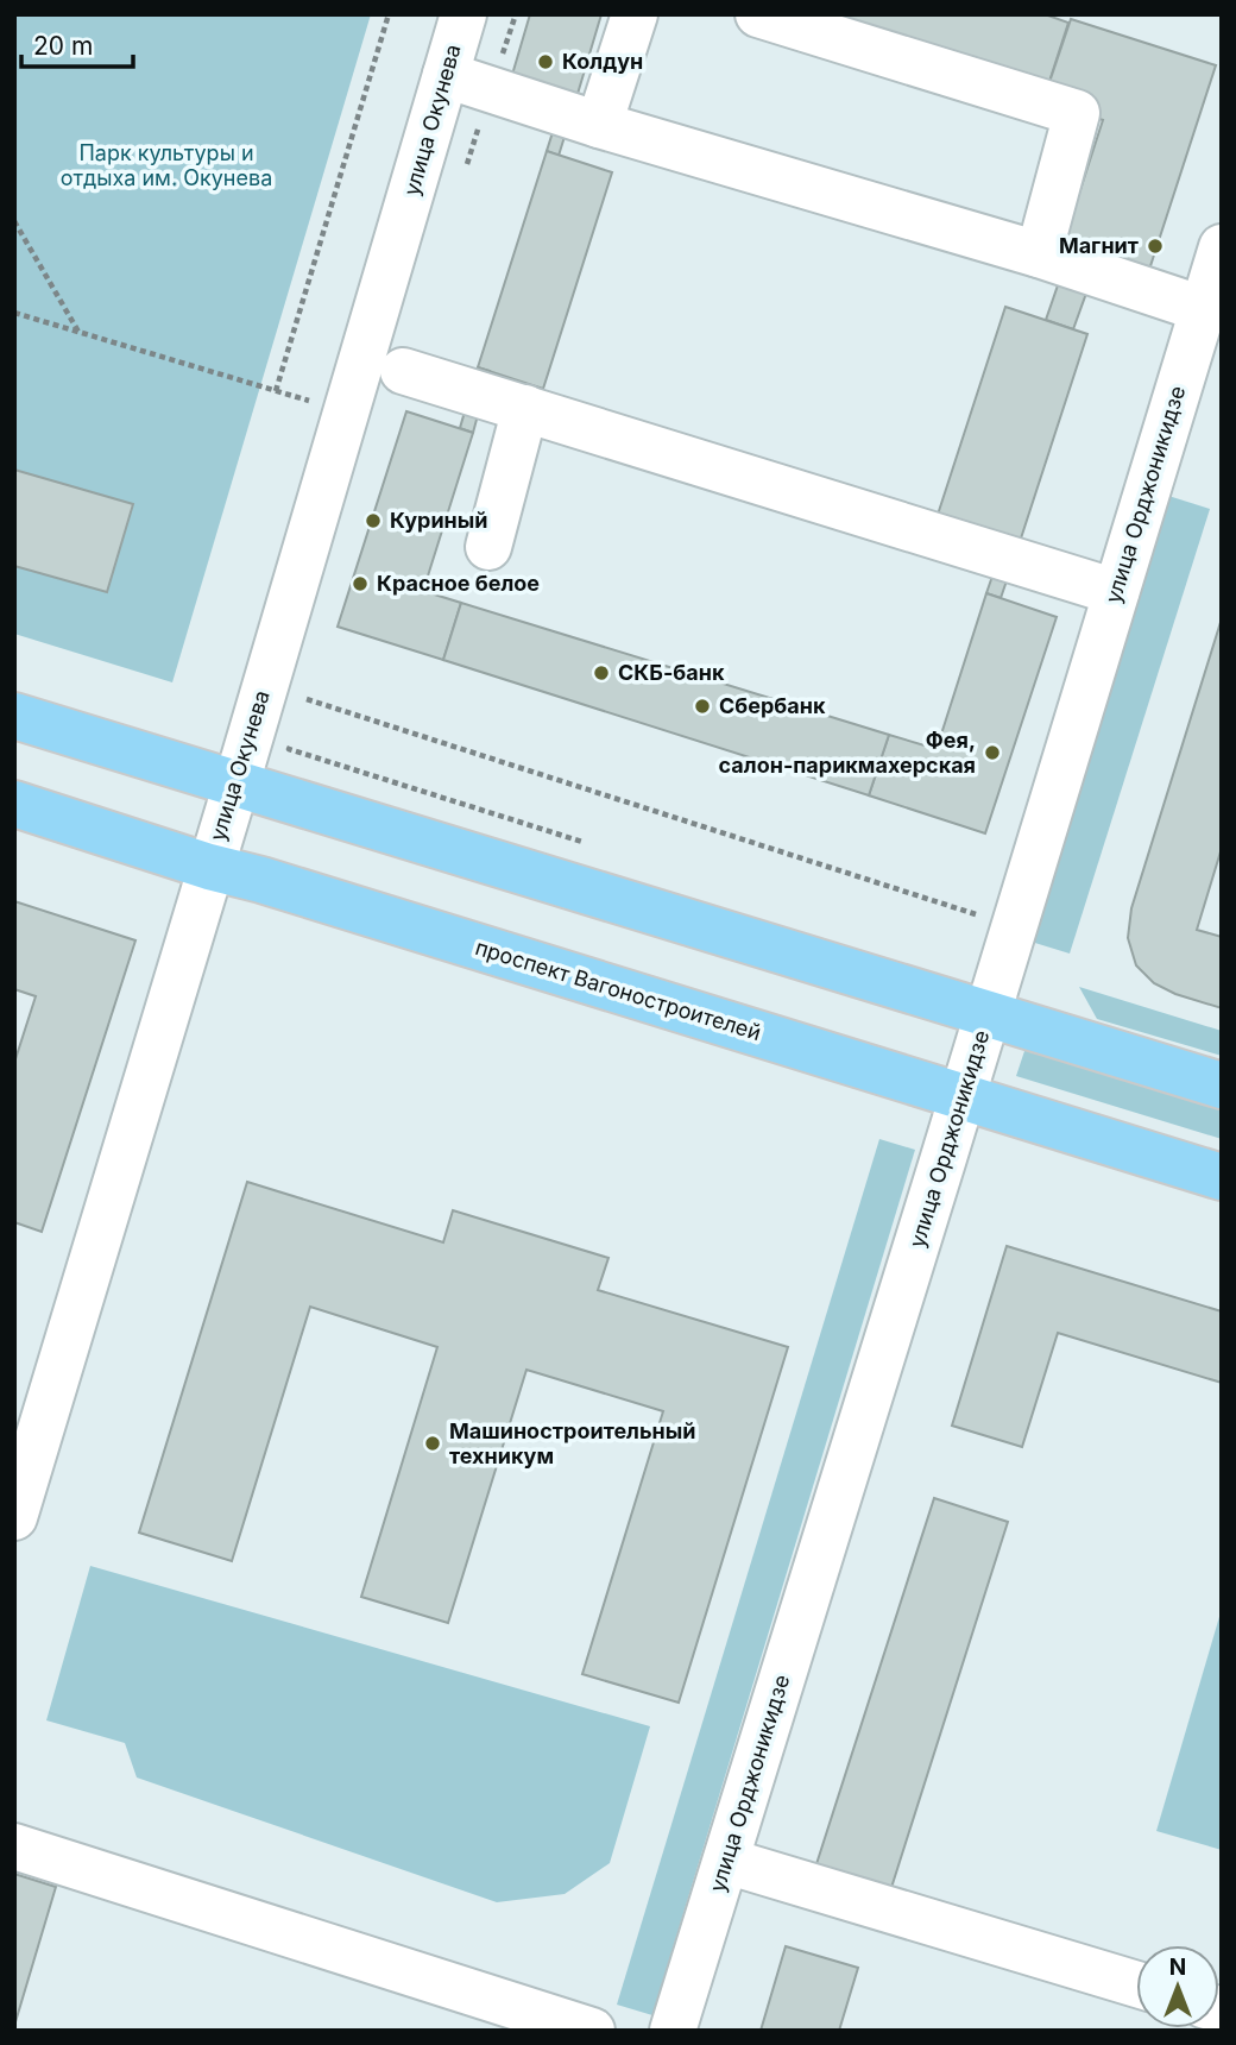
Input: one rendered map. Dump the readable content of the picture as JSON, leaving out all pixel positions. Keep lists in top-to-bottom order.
{
  "streets": {
    "main road": ["проспект Вагоностроителей"],
    "street": ["улица Окунева", "улица Орджоникидзе"]
  },
  "crossings": [
    ["улица Окунева", "проспект Вагоностроителей"],
    ["улица Орджоникидзе", "проспект Вагоностроителей"]
  ],
  "parks": ["Парк культуры и отдыха им. Окунева"],
  "places": [
    "Колдун",
    "Магнит",
    "Куриный",
    "Красное белое",
    "СКБ-банк",
    "Сбербанк",
    "Фея, салон-парикмахерская",
    "Машиностроительный техникум"
  ],
  "scale_bar": "20 m",
  "north": "top"
}
